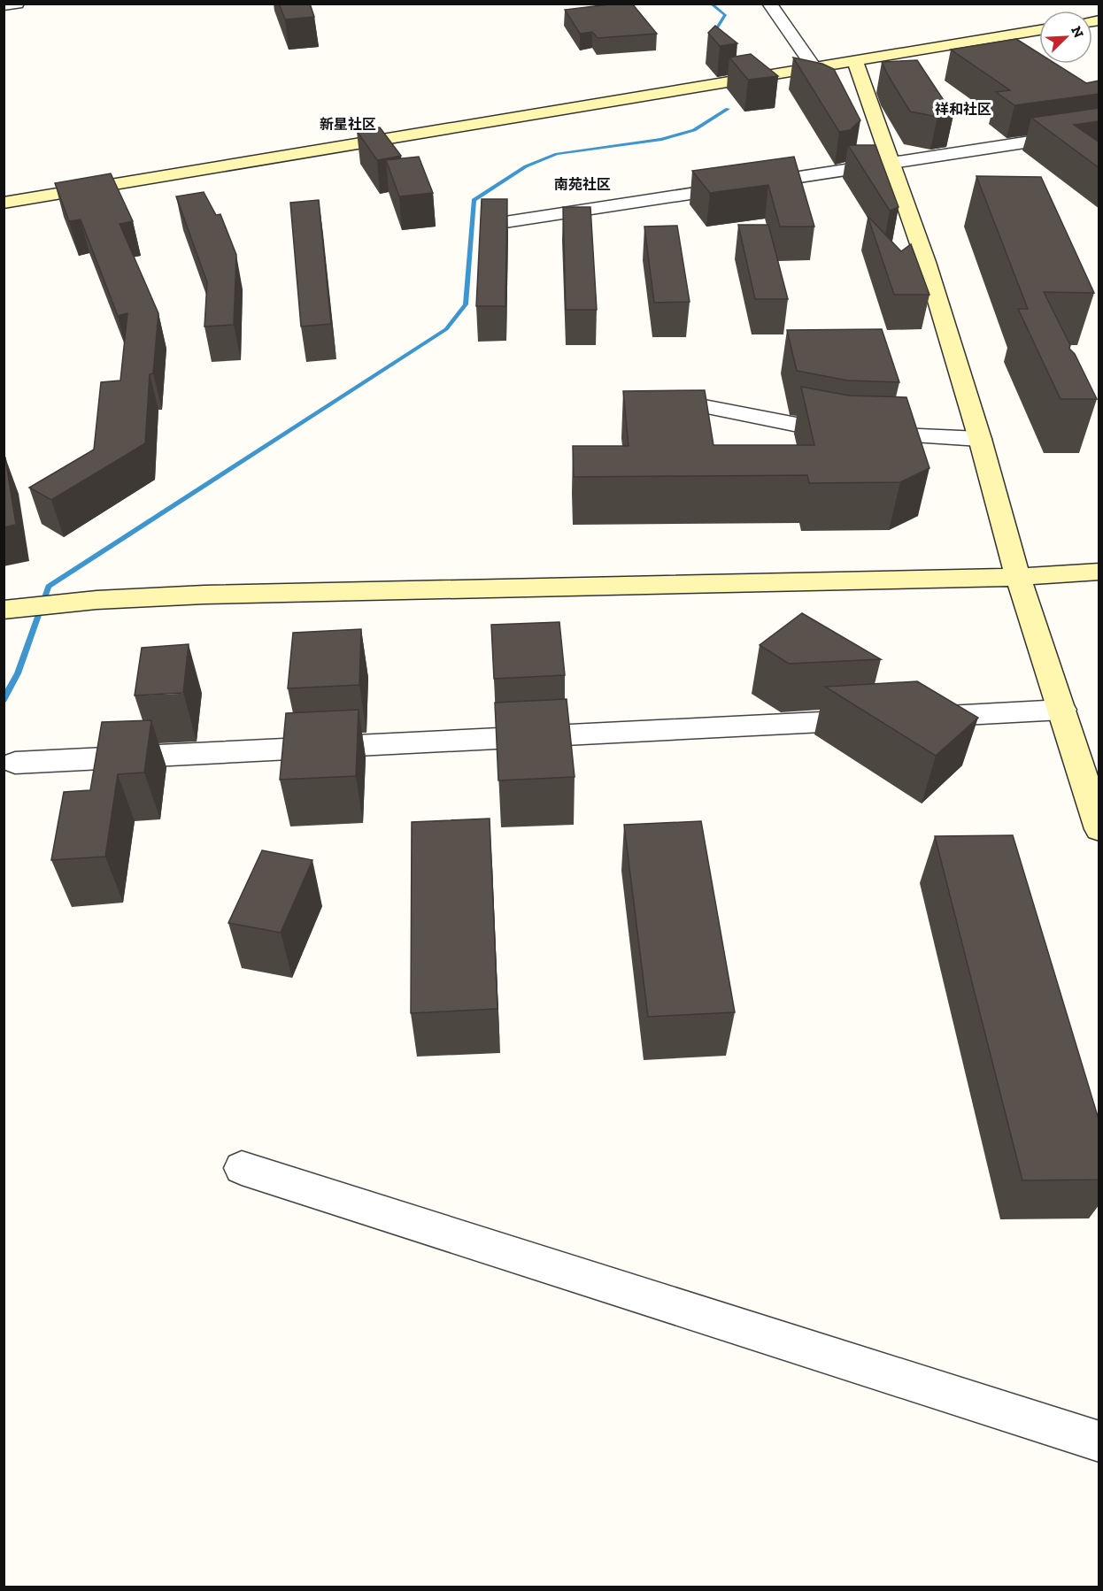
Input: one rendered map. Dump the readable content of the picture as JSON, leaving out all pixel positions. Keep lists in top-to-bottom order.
{
  "districts": ["祥和社区", "新星社区", "南苑社区"],
  "north": "top right"
}
